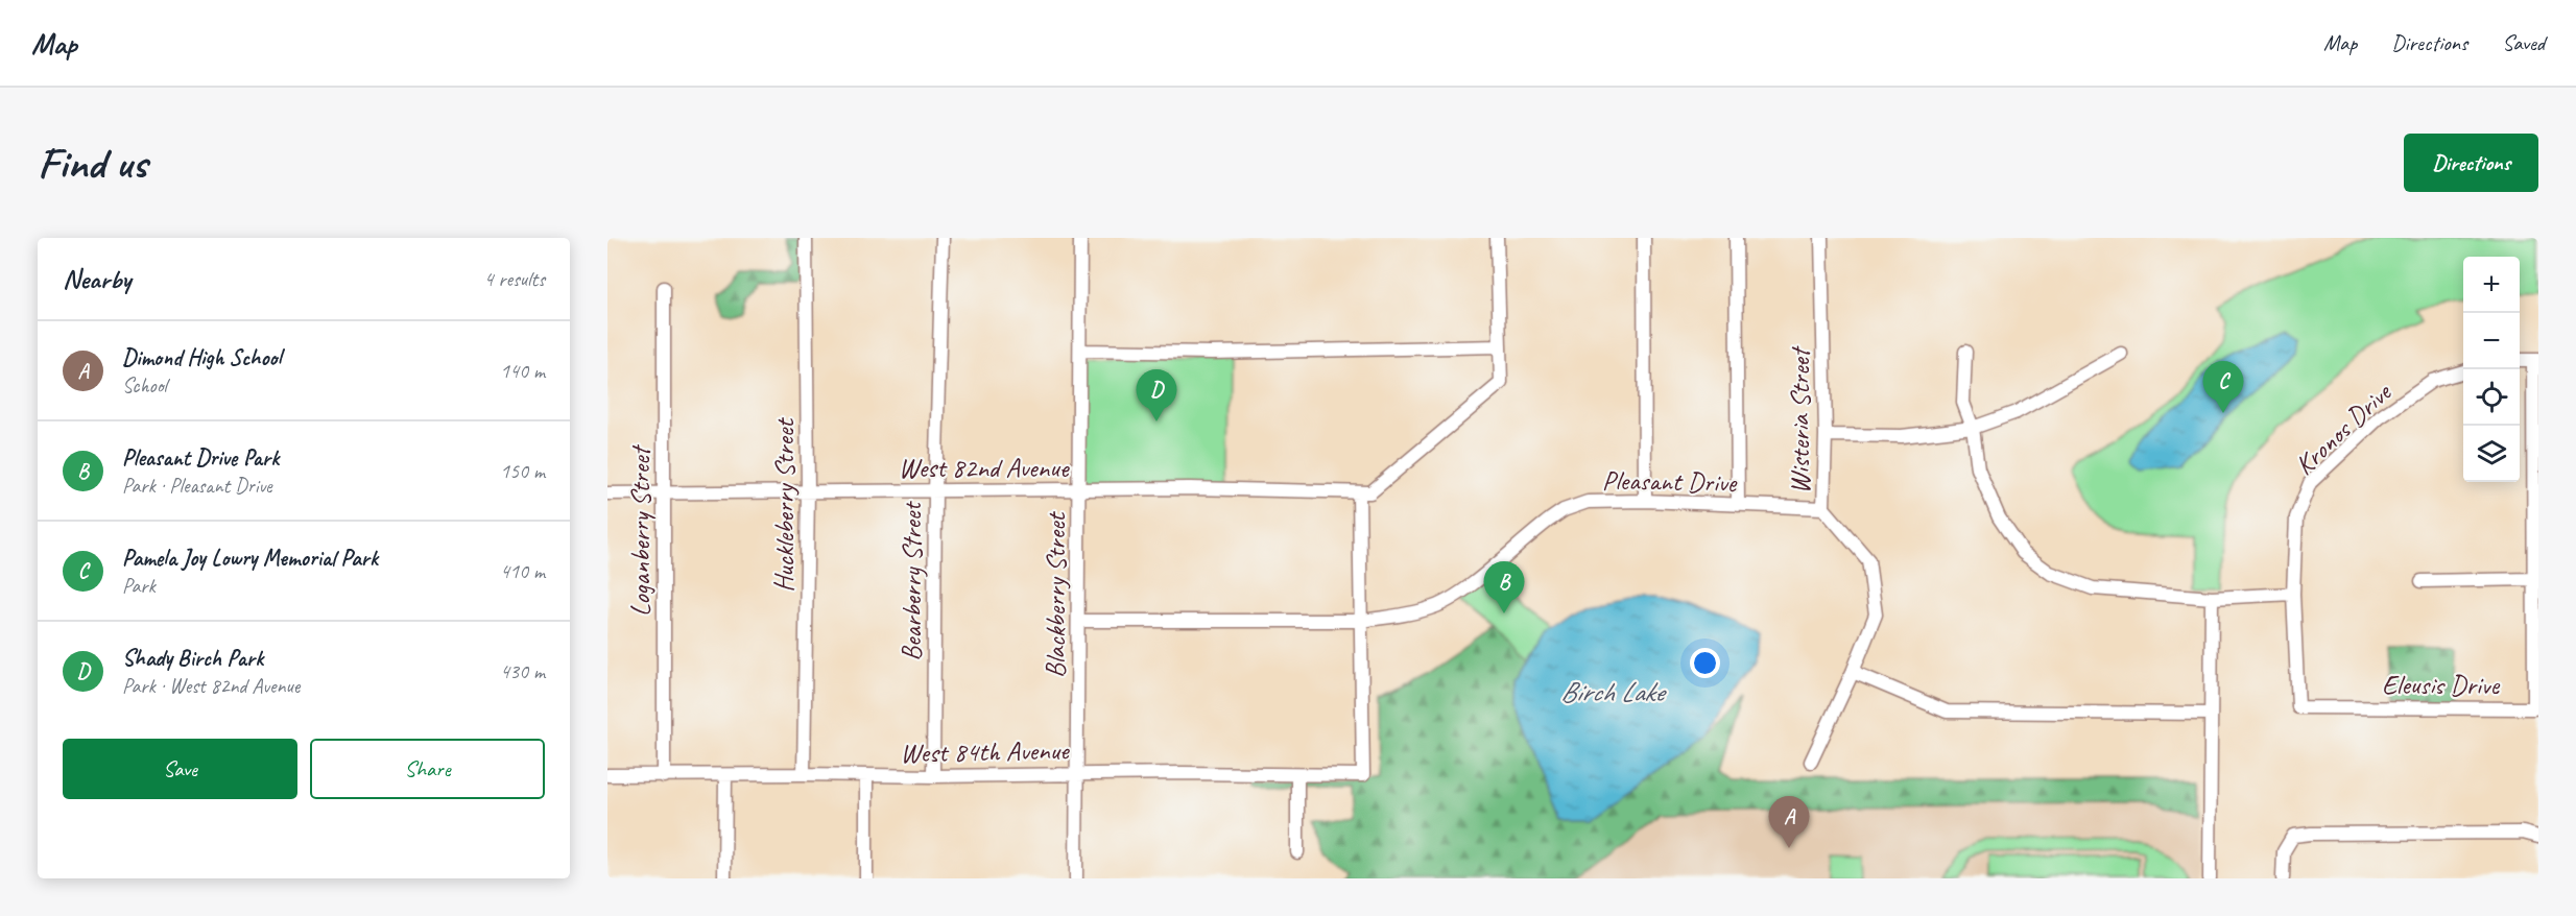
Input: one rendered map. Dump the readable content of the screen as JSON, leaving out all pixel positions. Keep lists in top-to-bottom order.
{
  "streets": {
    "street": [
      "Wisteria Street",
      "Kronos Drive",
      "West 82nd Avenue",
      "Pleasant Drive",
      "Huckleberry Street",
      "Loganberry Street",
      "Bearberry Street",
      "Blackberry Street",
      "Eleusis Drive",
      "West 84th Avenue"
    ]
  },
  "crossings": [
    ["Wisteria Street", "Pleasant Drive"],
    ["Kronos Drive", "Eleusis Drive"],
    ["West 82nd Avenue", "Huckleberry Street"],
    ["West 82nd Avenue", "Loganberry Street"],
    ["West 82nd Avenue", "Bearberry Street"],
    ["West 82nd Avenue", "Blackberry Street"],
    ["Pleasant Drive", "Blackberry Street"],
    ["Pleasant Drive", "West 84th Avenue"],
    ["Huckleberry Street", "West 84th Avenue"],
    ["Loganberry Street", "West 84th Avenue"],
    ["Bearberry Street", "West 84th Avenue"],
    ["Blackberry Street", "West 84th Avenue"]
  ],
  "water": ["Birch Lake"],
  "page": {
    "header": "Map",
    "nav": ["Map", "Directions", "Saved"],
    "buttons": [
      "Directions",
      ["Save", "Share"]
    ],
    "title": "Find us",
    "heading": ["Nearby", "4 results"],
    "map_buttons": ["+", "−"],
    "list": [
      {
        "mark": "A",
        "name": "Dimond High School",
        "note": "School",
        "value": "140 m"
      },
      {
        "mark": "B",
        "name": "Pleasant Drive Park",
        "note": "Park · Pleasant Drive",
        "value": "150 m"
      },
      {
        "mark": "C",
        "name": "Pamela Joy Lowry Memorial Park",
        "note": "Park",
        "value": "410 m"
      },
      {
        "mark": "D",
        "name": "Shady Birch Park",
        "note": "Park · West 82nd Avenue",
        "value": "430 m"
      }
    ],
    "pins": [
      "C",
      "D",
      "B",
      "A"
    ]
  }
}
